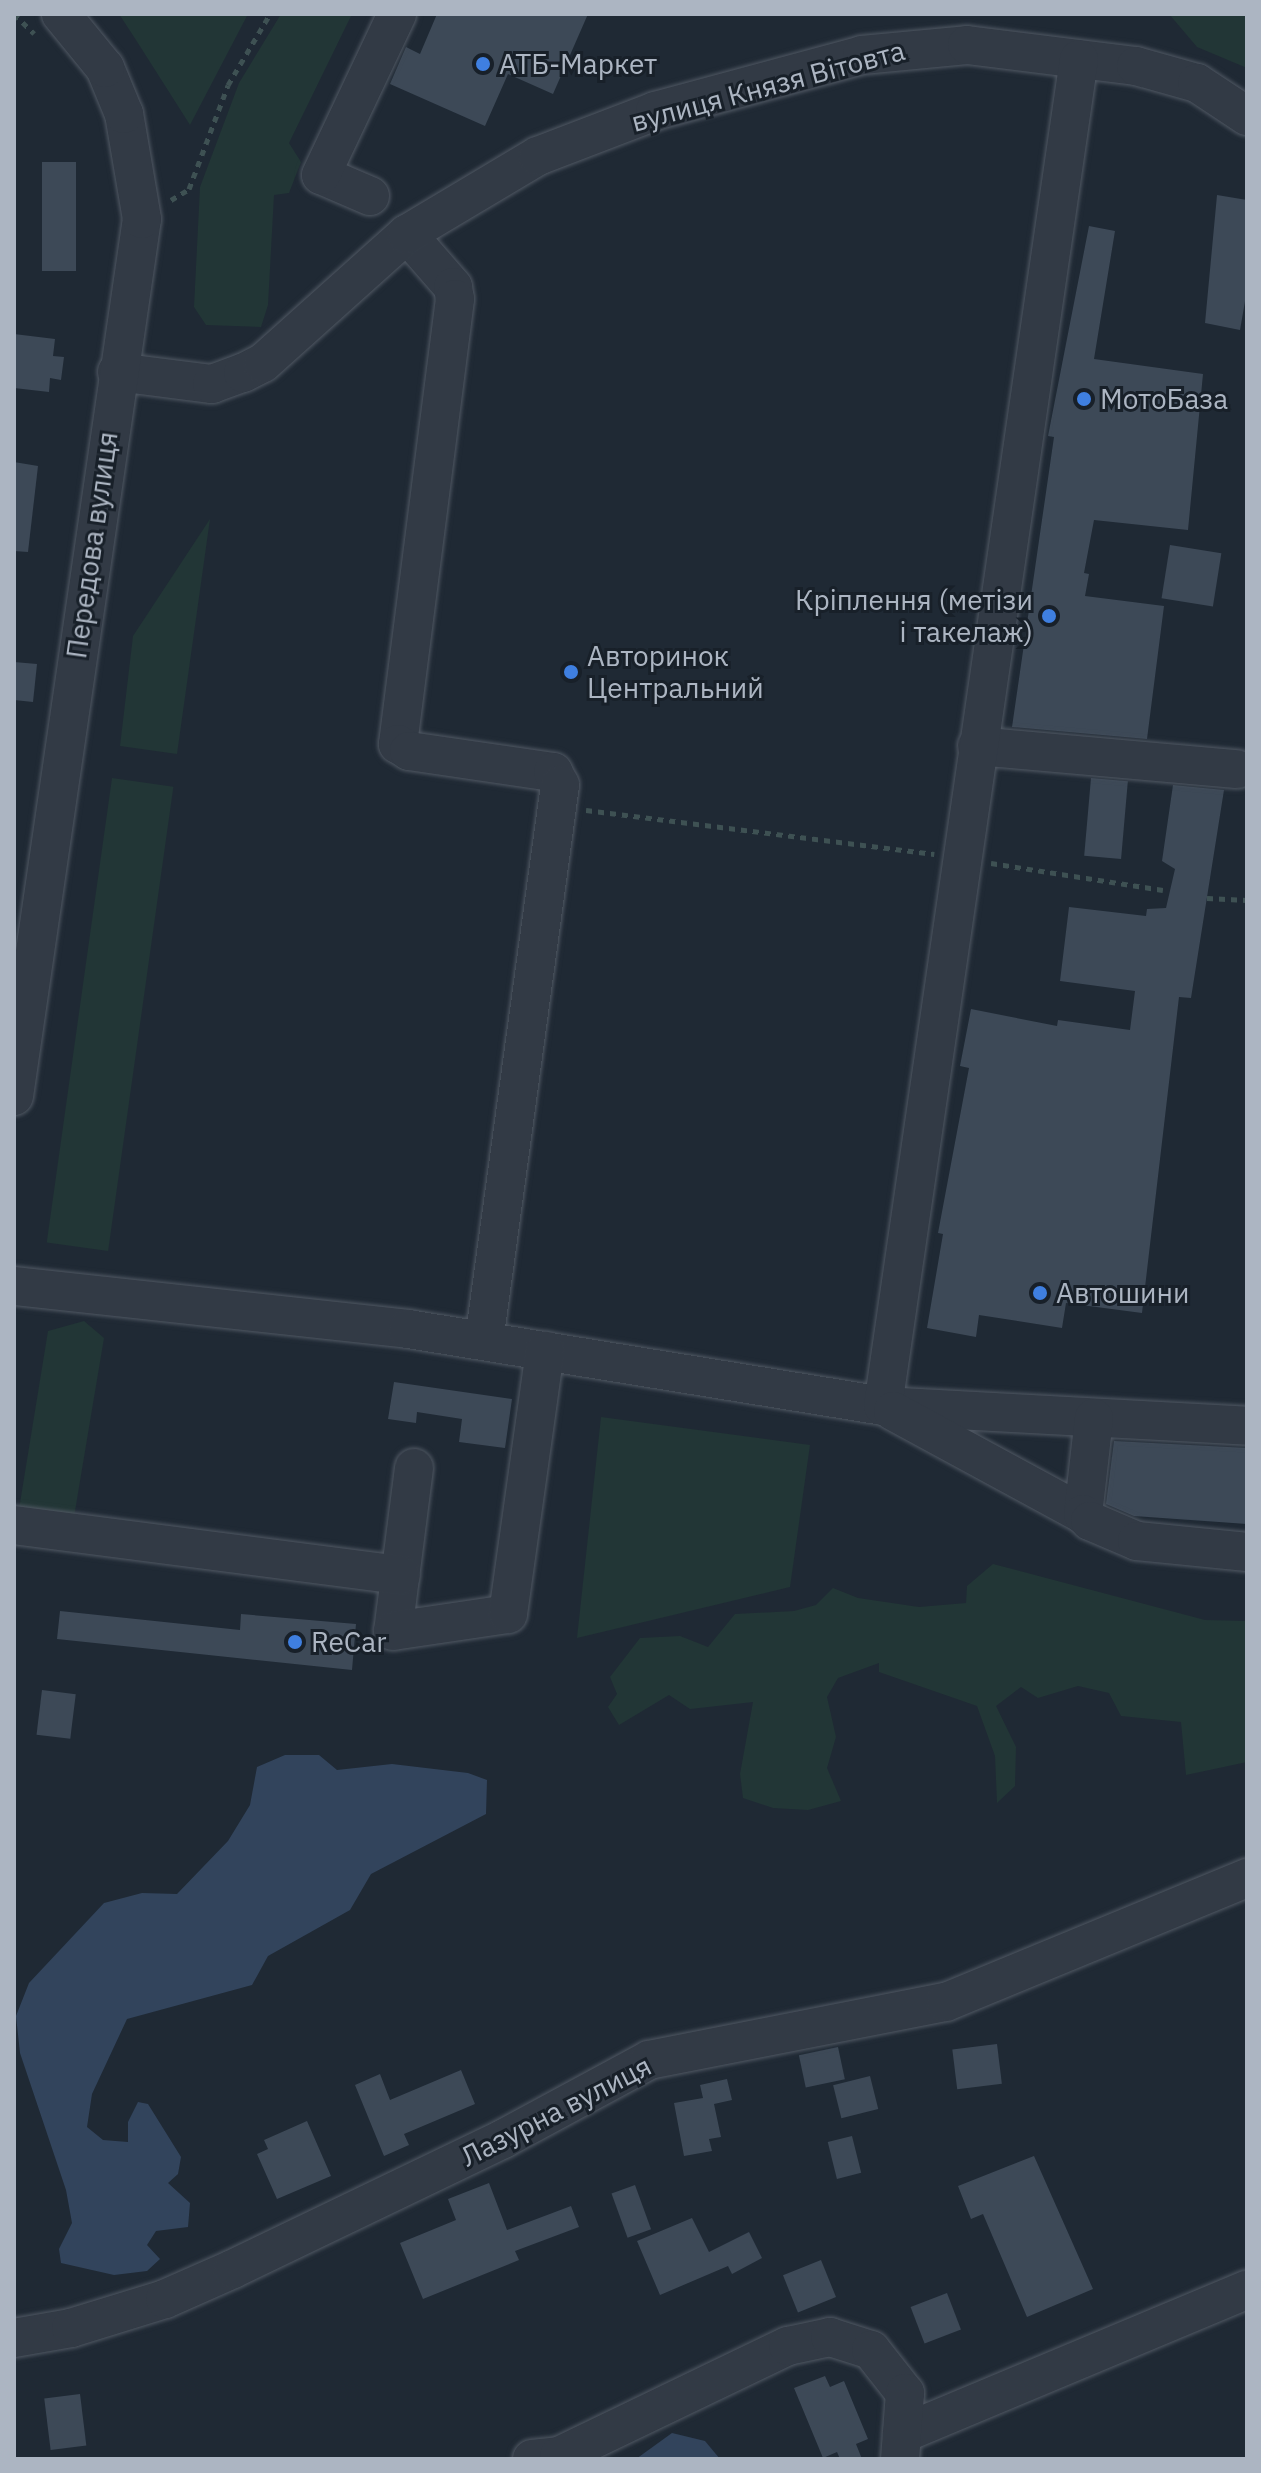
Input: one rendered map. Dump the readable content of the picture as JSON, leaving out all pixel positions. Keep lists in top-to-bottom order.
{
  "streets": {
    "street": ["вулиця Князя Вітовта", "Передова вулиця", "Лазурна вулиця"]
  },
  "crossings": [
    ["вулиця Князя Вітовта", "Передова вулиця"]
  ],
  "places": [
    "АТБ-Маркет",
    "МотоБаза",
    "Кріплення (метізи і такелаж)",
    "Авторинок Центральний",
    "Автошини",
    "ReCar"
  ]
}
